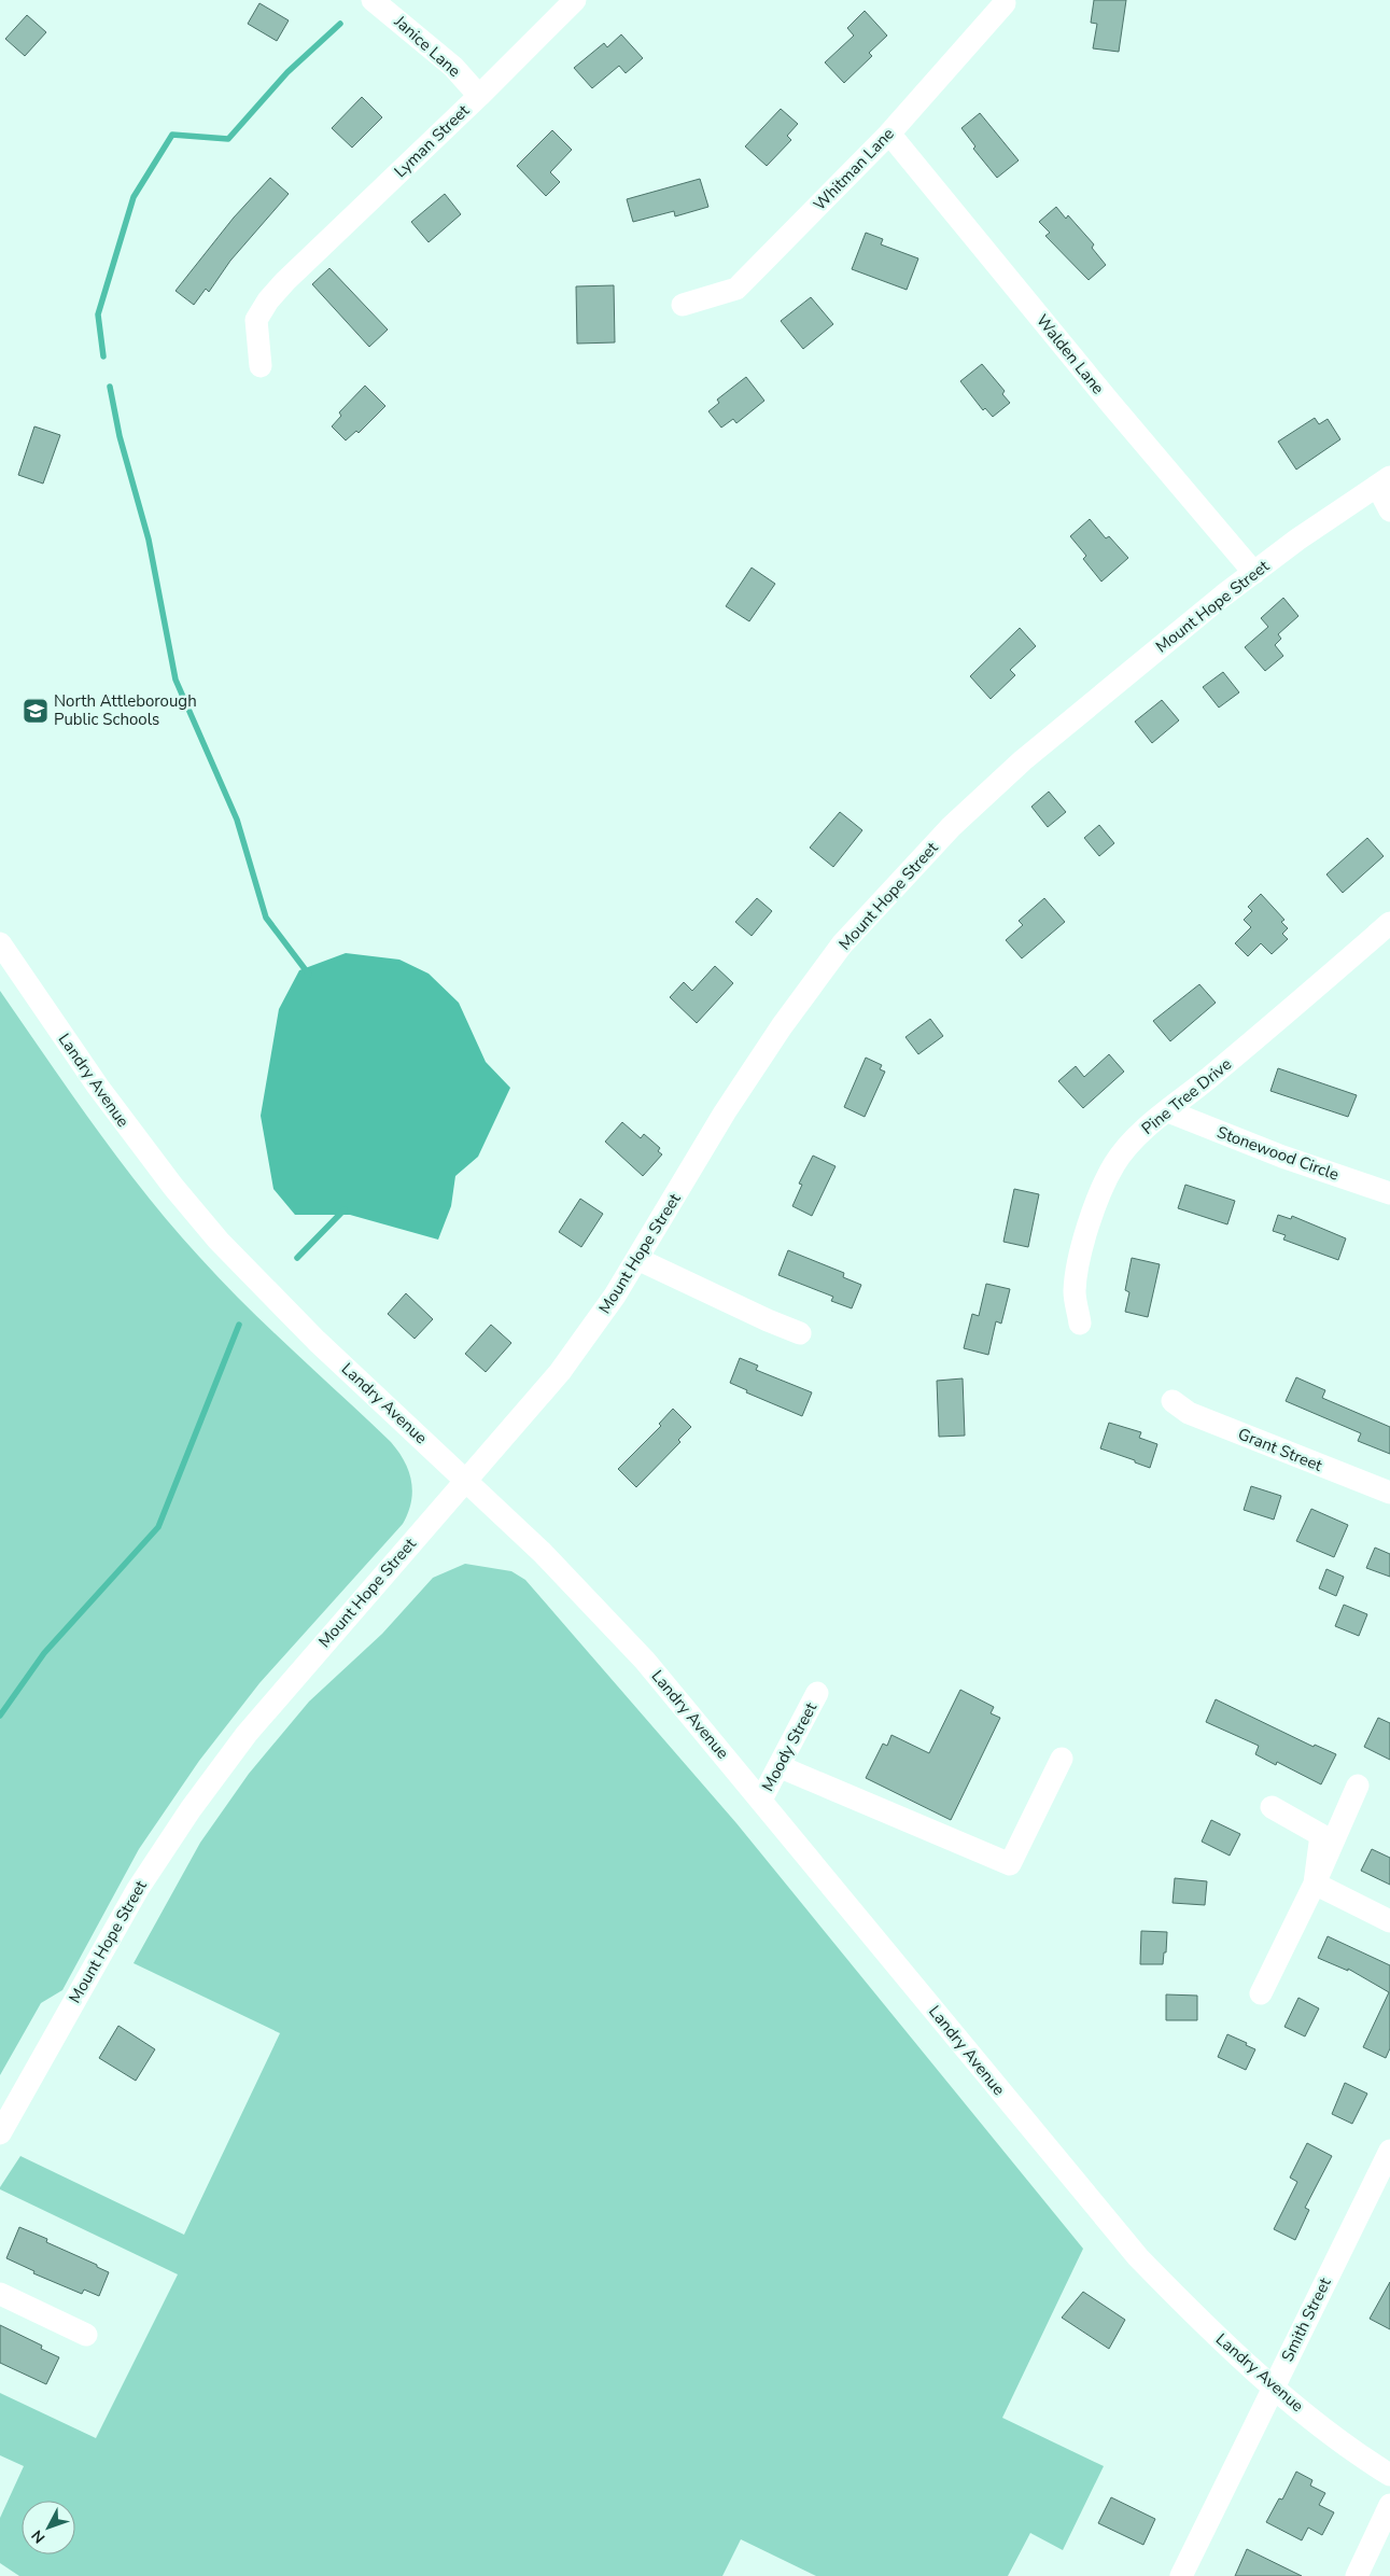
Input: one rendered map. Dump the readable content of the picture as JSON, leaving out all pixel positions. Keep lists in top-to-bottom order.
{
  "streets": {
    "street": [
      "Janice Lane",
      "Lyman Street",
      "Whitman Lane",
      "Walden Lane",
      "Mount Hope Street",
      "Landry Avenue",
      "Pine Tree Drive",
      "Stonewood Circle",
      "Grant Street",
      "Moody Street",
      "Smith Street"
    ]
  },
  "crossings": [
    ["Janice Lane", "Lyman Street"],
    ["Whitman Lane", "Walden Lane"],
    ["Walden Lane", "Mount Hope Street"],
    ["Mount Hope Street", "Landry Avenue"],
    ["Landry Avenue", "Moody Street"],
    ["Landry Avenue", "Smith Street"],
    ["Pine Tree Drive", "Stonewood Circle"]
  ],
  "places": {
    "school or university": ["North Attleborough Public Schools"]
  },
  "north": "bottom left"
}
